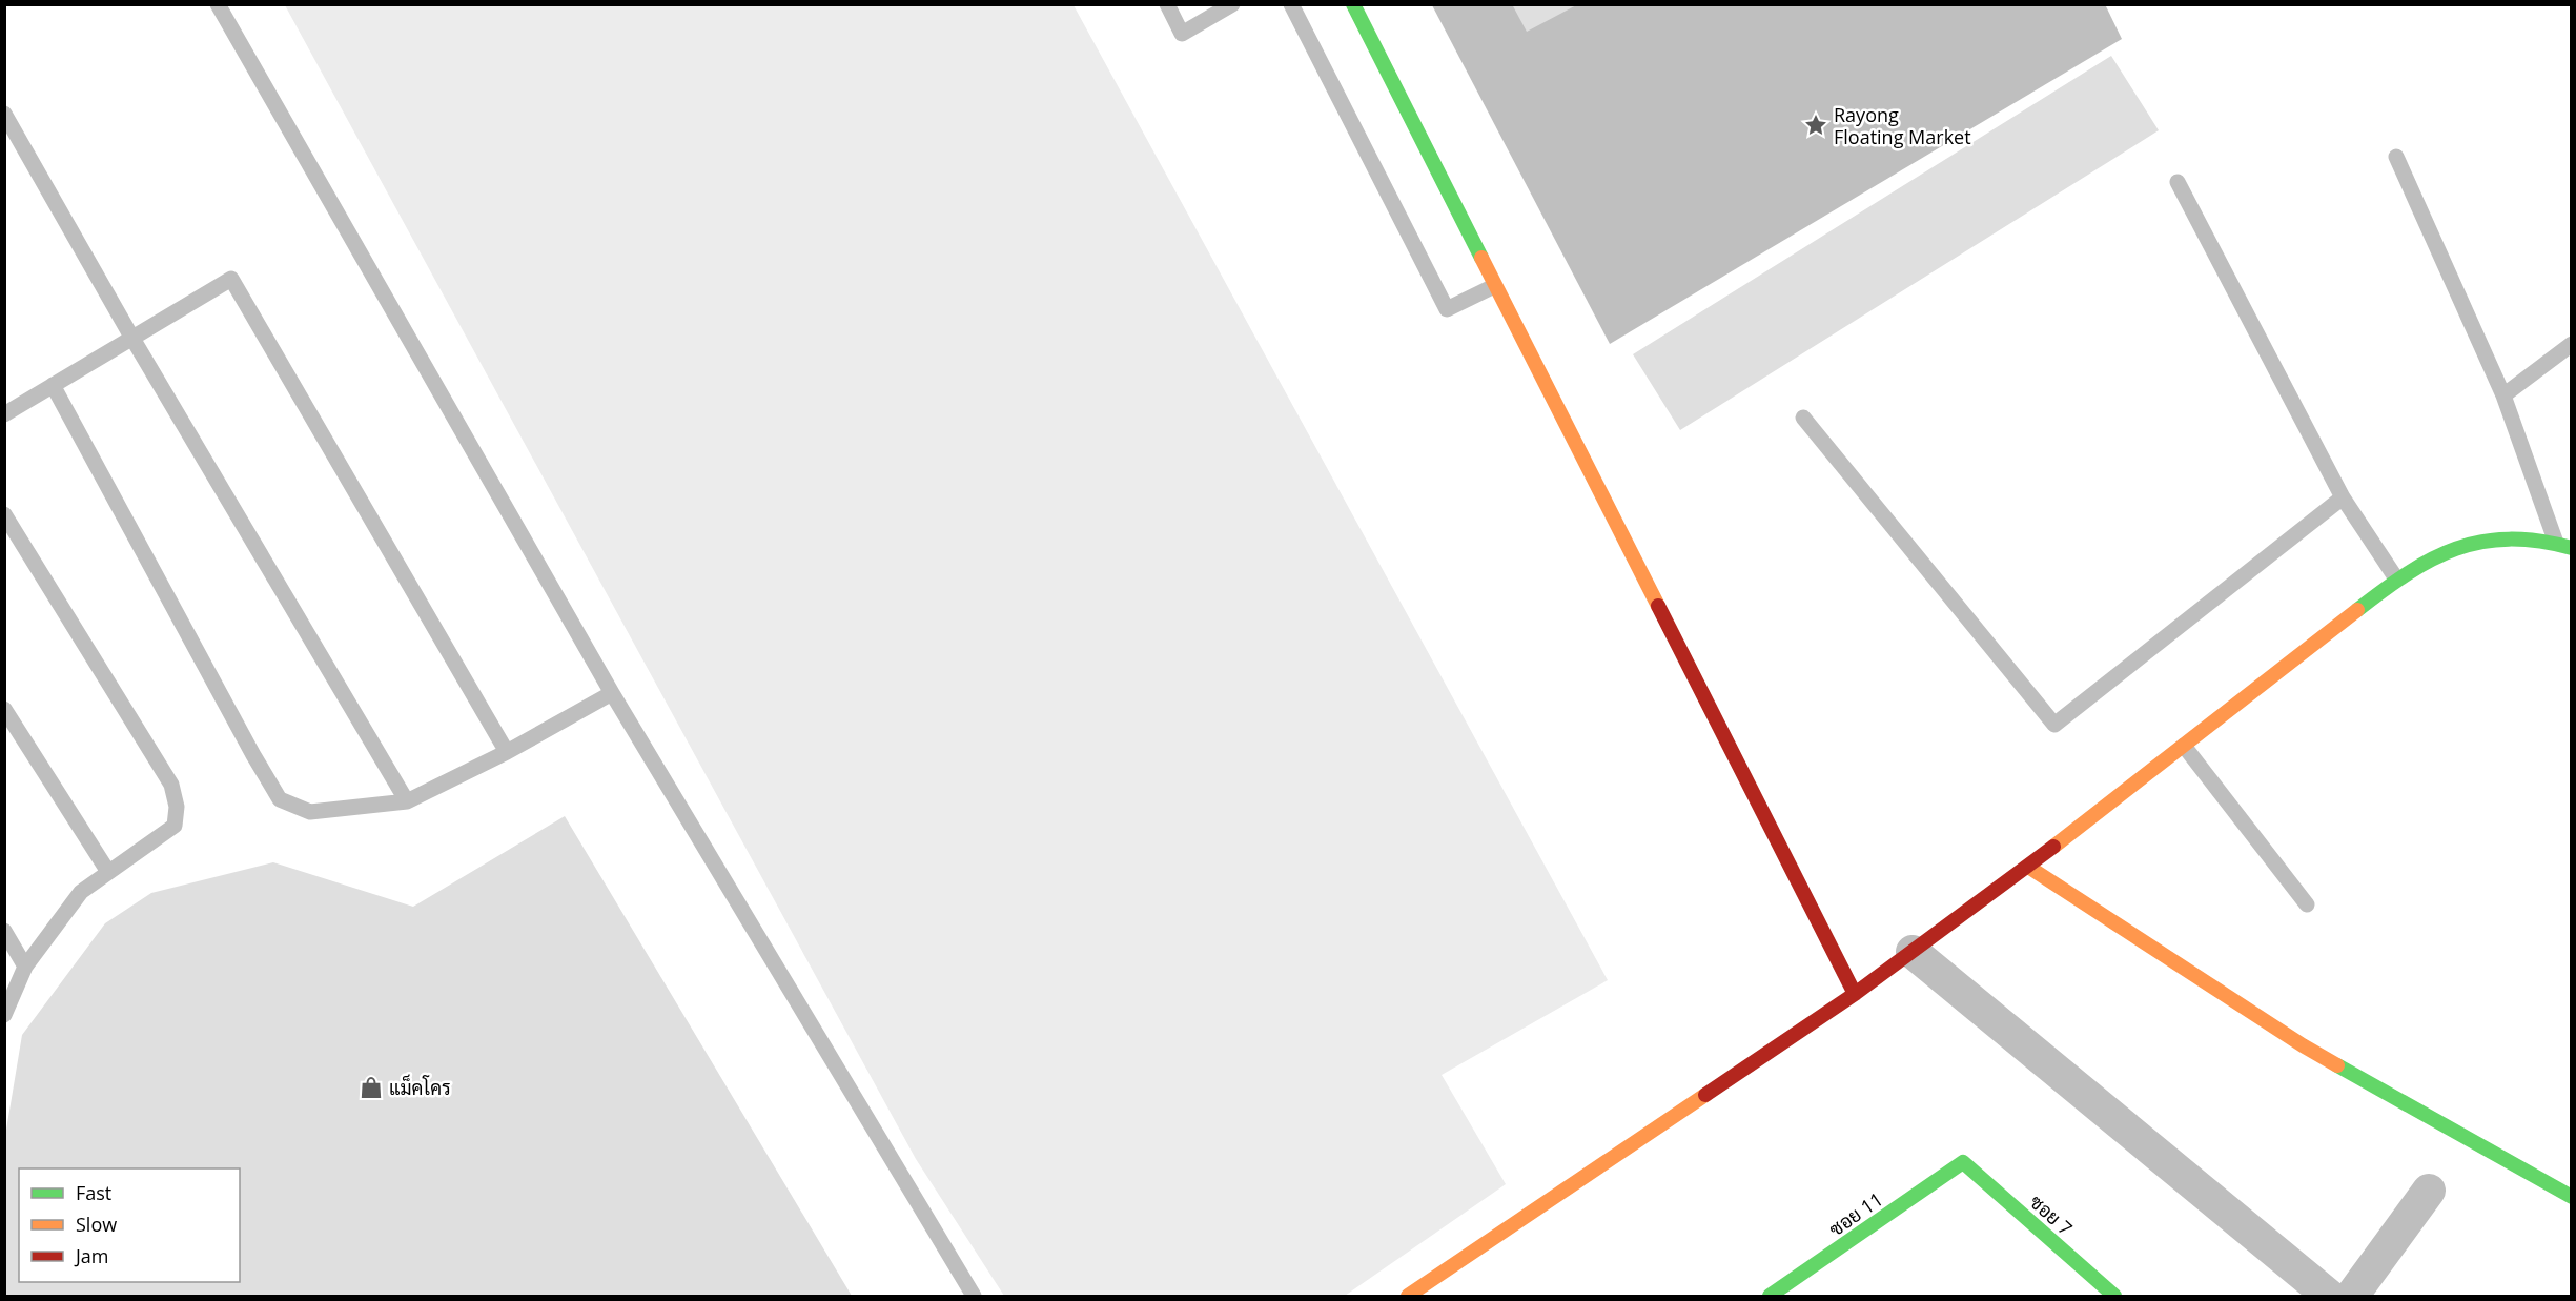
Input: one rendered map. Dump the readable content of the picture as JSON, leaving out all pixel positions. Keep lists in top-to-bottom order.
{
  "streets": {
    "street": ["ซอย 11", "ซอย 7"]
  },
  "crossings": [
    ["ซอย 11", "ซอย 7"]
  ],
  "places": {
    "place": ["Rayong Floating Market"],
    "shop": ["แม็คโคร"]
  },
  "legend": ["Fast", "Slow", "Jam"]
}
